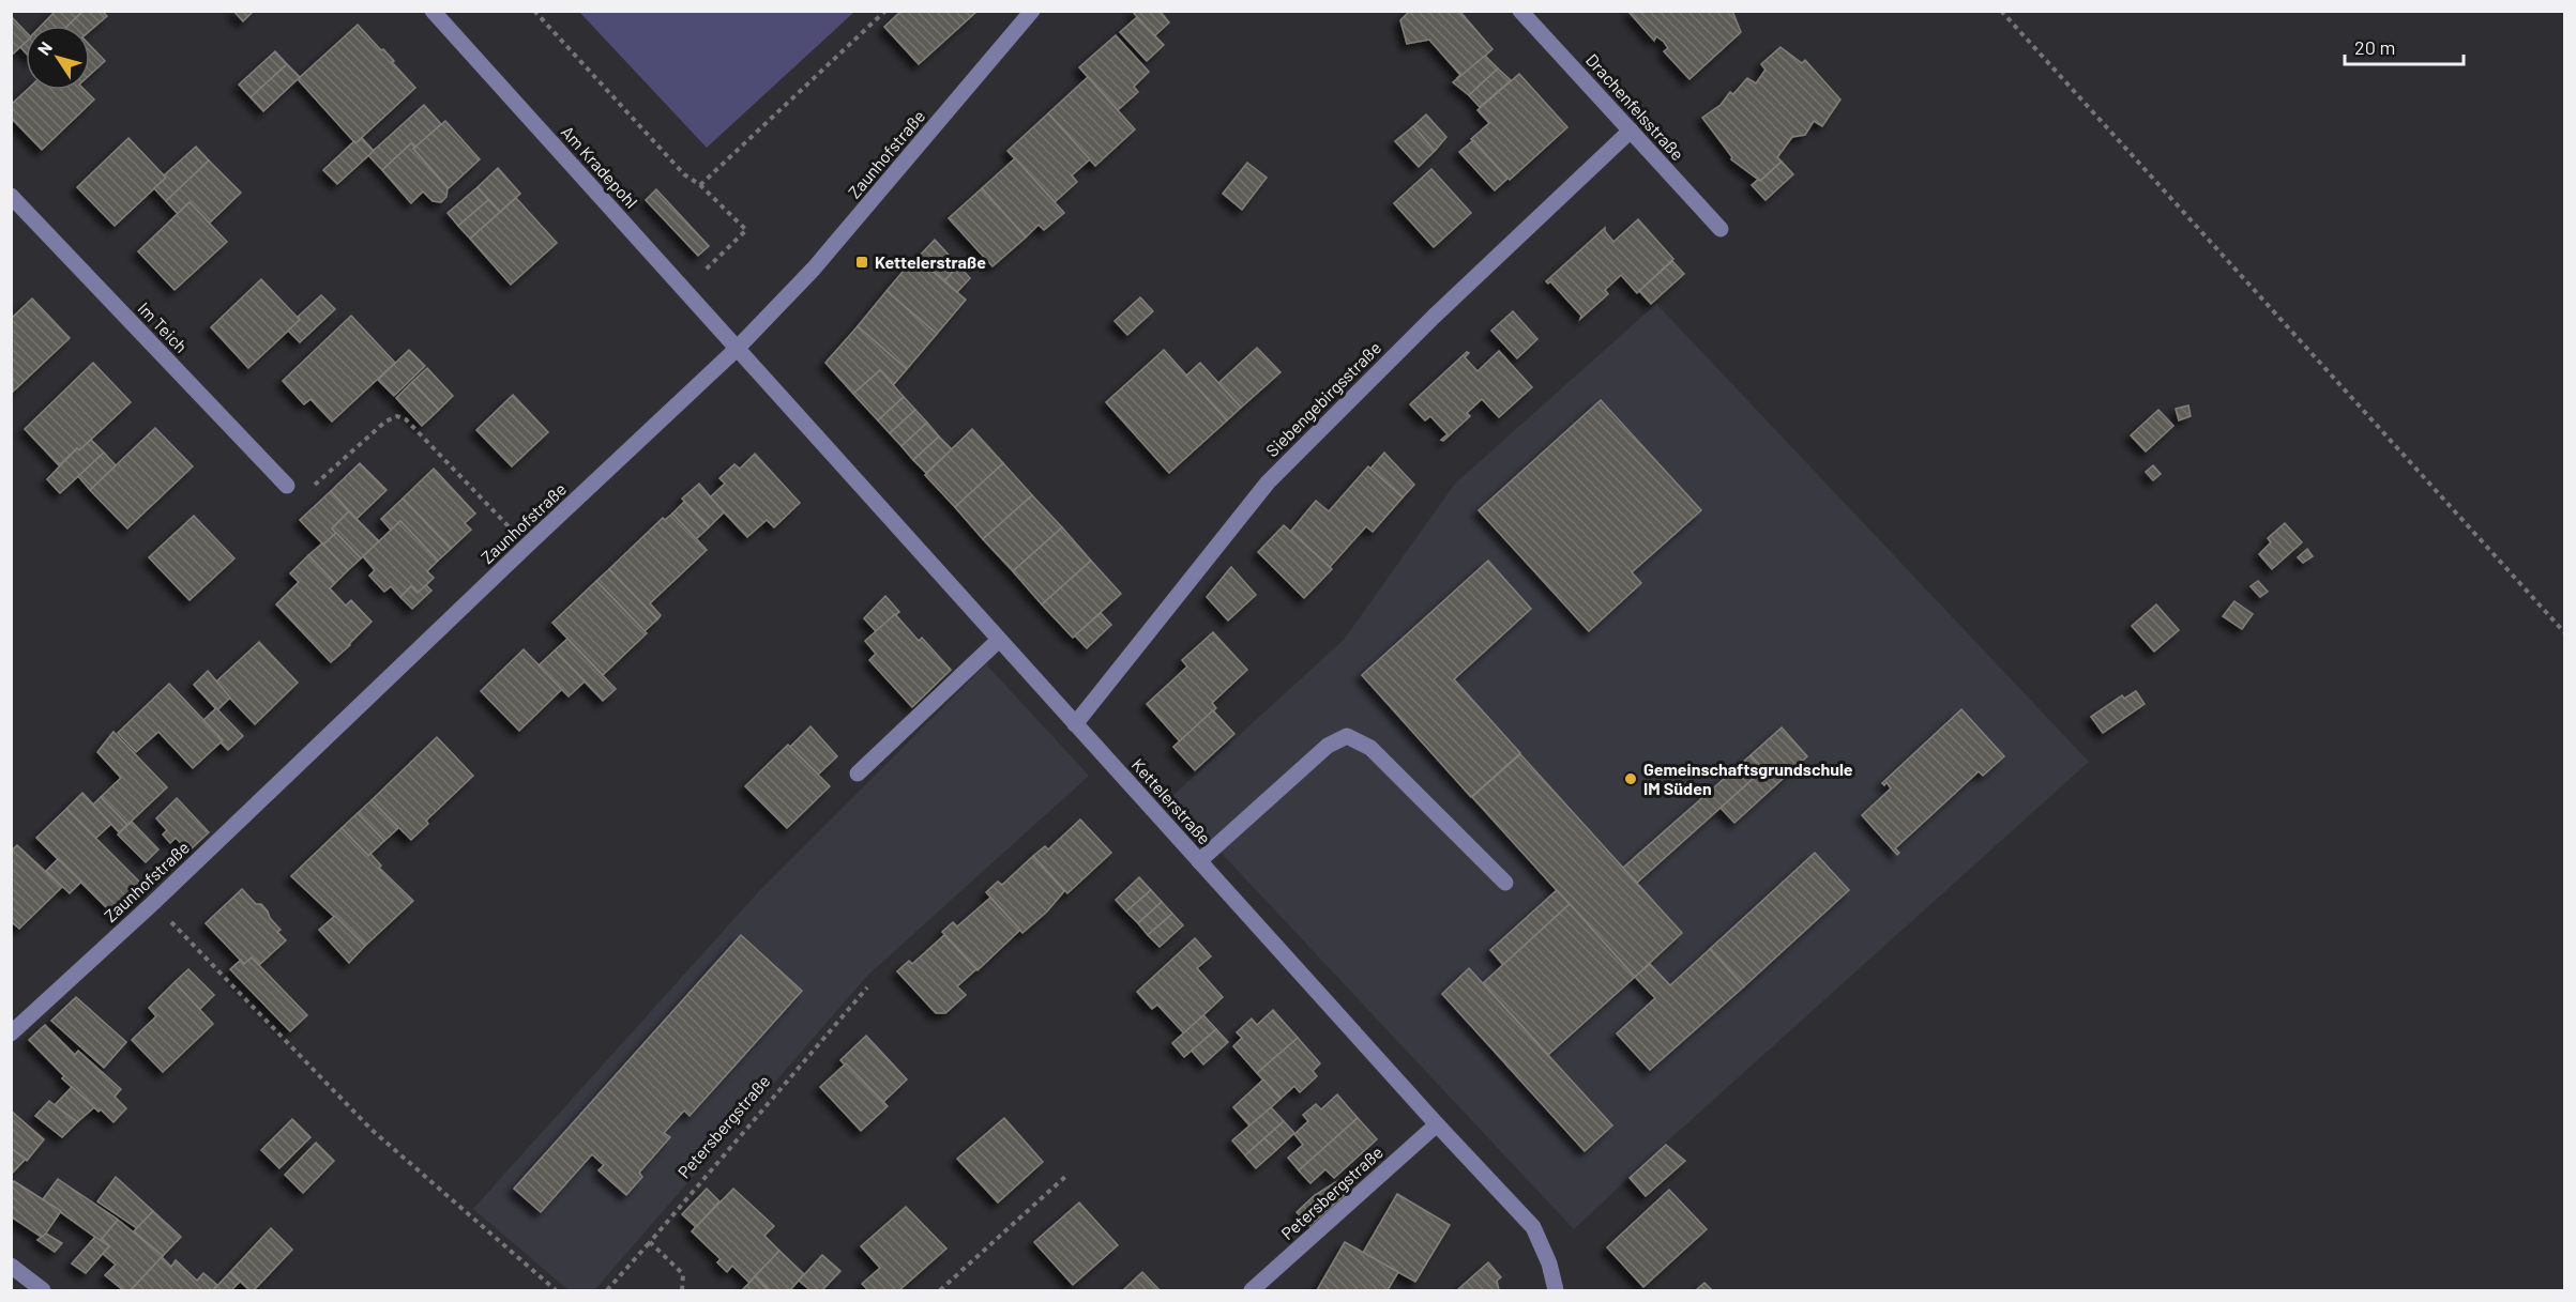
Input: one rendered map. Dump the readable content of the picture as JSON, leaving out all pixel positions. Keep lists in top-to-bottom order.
{
  "streets": {
    "street": [
      "Drachenfelsstraße",
      "Zaunhofstraße",
      "Am Kradepohl",
      "Im Teich",
      "Siebengebirgsstraße",
      "Kettelerstraße",
      "Petersbergstraße"
    ]
  },
  "crossings": [
    ["Drachenfelsstraße", "Siebengebirgsstraße"],
    ["Zaunhofstraße", "Am Kradepohl"],
    ["Zaunhofstraße", "Kettelerstraße"],
    ["Am Kradepohl", "Kettelerstraße"],
    ["Siebengebirgsstraße", "Kettelerstraße"],
    ["Kettelerstraße", "Petersbergstraße"]
  ],
  "places": {
    "transit": ["Kettelerstraße"],
    "other": ["Gemeinschaftsgrundschule IM Süden"]
  },
  "scale_bar": "20 m",
  "north": "top left"
}
